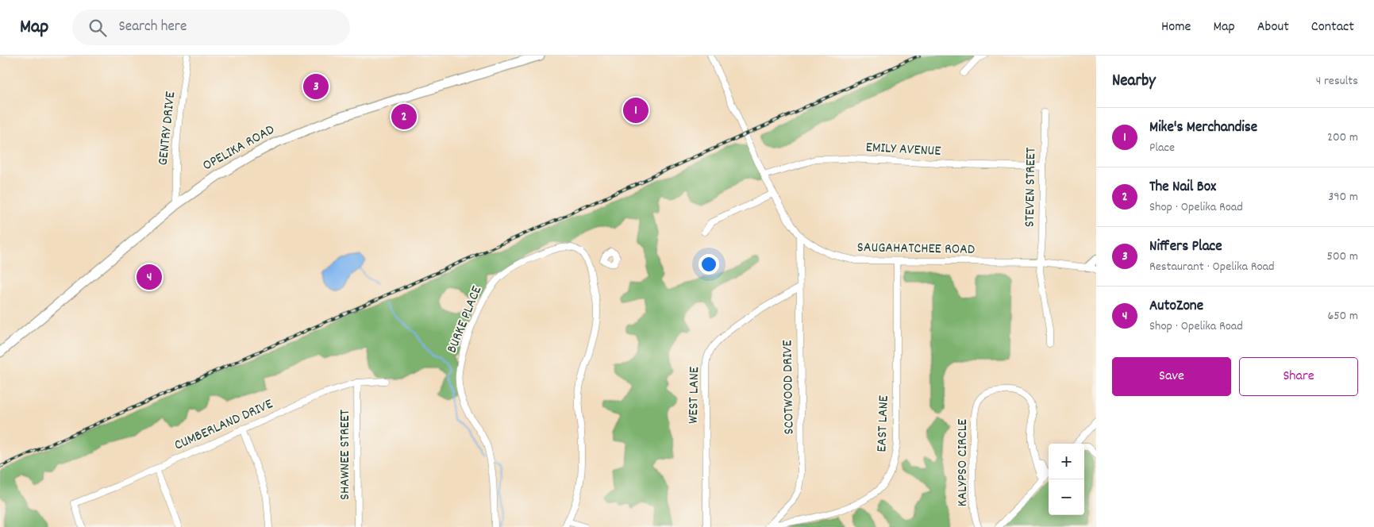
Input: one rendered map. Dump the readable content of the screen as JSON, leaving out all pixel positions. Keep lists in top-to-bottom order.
{
  "streets": {
    "main road": ["OPELIKA ROAD"],
    "street": [
      "GENTRY DRIVE",
      "EMILY AVENUE",
      "STEVEN STREET",
      "SAUGAHATCHEE ROAD",
      "BURKE PLACE",
      "SCOTWOOD DRIVE",
      "WEST LANE",
      "EAST LANE",
      "CUMBERLAND DRIVE",
      "SHAWNEE STREET",
      "KALYPSO CIRCLE"
    ]
  },
  "crossings": [
    ["GENTRY DRIVE", "OPELIKA ROAD"],
    ["EMILY AVENUE", "STEVEN STREET"],
    ["EMILY AVENUE", "SAUGAHATCHEE ROAD"],
    ["STEVEN STREET", "SAUGAHATCHEE ROAD"],
    ["SAUGAHATCHEE ROAD", "SCOTWOOD DRIVE"],
    ["SAUGAHATCHEE ROAD", "EAST LANE"],
    ["SCOTWOOD DRIVE", "WEST LANE"],
    ["SCOTWOOD DRIVE", "EAST LANE"],
    ["CUMBERLAND DRIVE", "SHAWNEE STREET"]
  ],
  "page": {
    "header": "Map",
    "search": "Search here",
    "nav": [
      "Home",
      "Map",
      "About",
      "Contact"
    ],
    "heading": ["Nearby", "4 results"],
    "pins": [
      "3",
      "1",
      "2",
      "4"
    ],
    "list": [
      {
        "mark": "1",
        "name": "Mike's Merchandise",
        "note": "Place",
        "value": "200 m"
      },
      {
        "mark": "2",
        "name": "The Nail Box",
        "note": "Shop · Opelika Road",
        "value": "390 m"
      },
      {
        "mark": "3",
        "name": "Niffers Place",
        "note": "Restaurant · Opelika Road",
        "value": "500 m"
      },
      {
        "mark": "4",
        "name": "AutoZone",
        "note": "Shop · Opelika Road",
        "value": "650 m"
      }
    ],
    "buttons": ["Save", "Share"],
    "map_buttons": ["+", "−"]
  }
}
